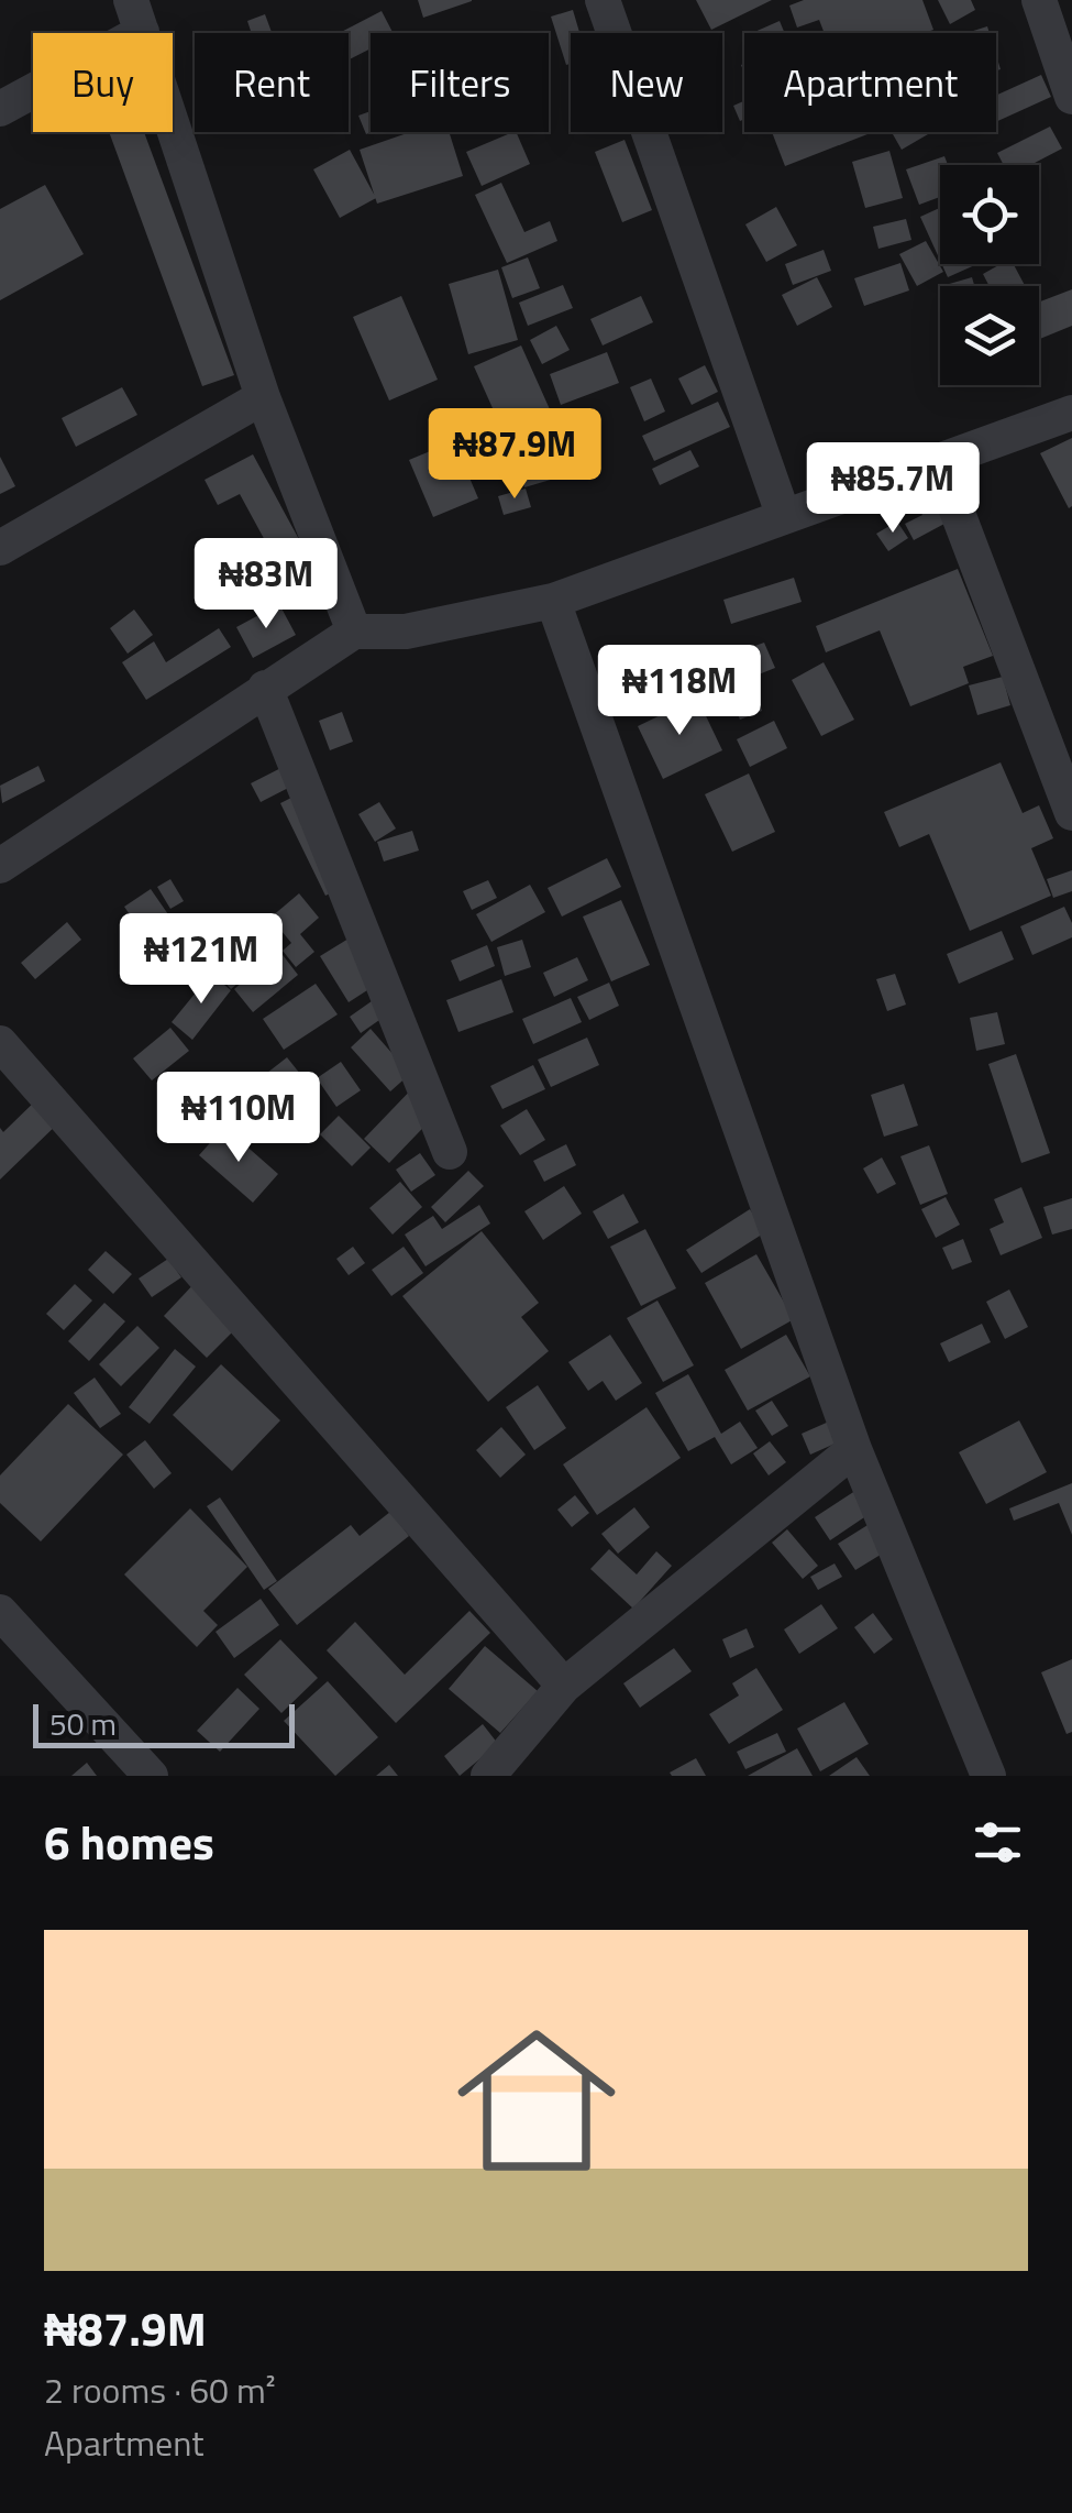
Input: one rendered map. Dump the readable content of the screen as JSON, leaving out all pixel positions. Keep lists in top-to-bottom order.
{
  "scale_bar": "50 m",
  "page": {
    "chip": [
      "Buy",
      "Rent",
      "Filters",
      "New",
      "Apartment"
    ],
    "price": [
      "₦87.9M",
      "₦85.7M",
      "₦83M",
      "₦118M",
      "₦121M",
      "₦110M"
    ],
    "scale": "50 m",
    "heading": "6 homes",
    "list": [
      {
        "name": "₦87.9M",
        "note": "2 rooms · 60 m² · Apartment"
      }
    ]
  }
}
